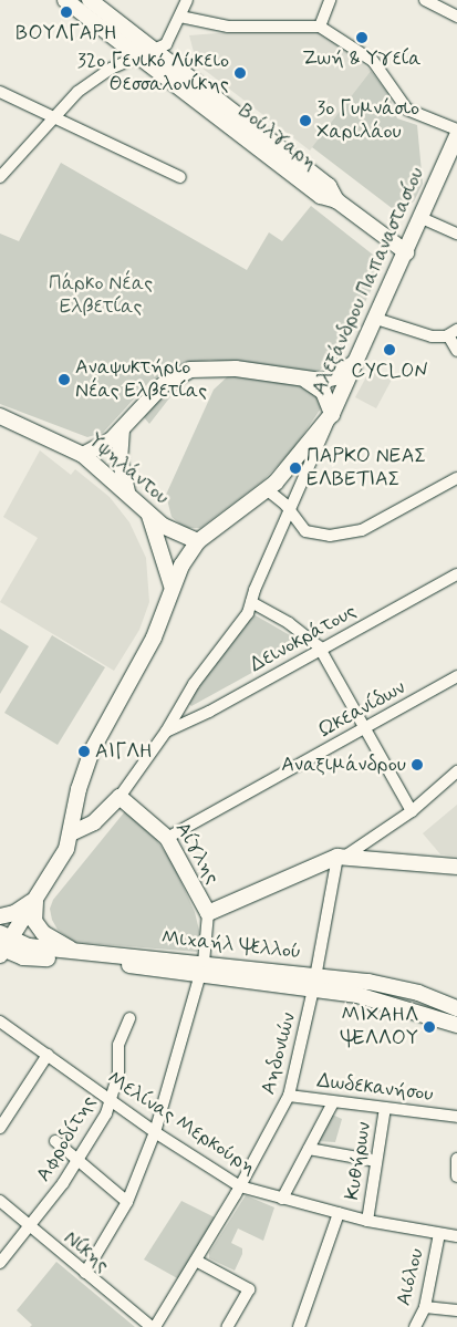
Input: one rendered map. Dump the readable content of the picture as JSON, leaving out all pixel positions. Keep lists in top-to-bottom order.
{
  "streets": {
    "street": [
      "Βούλγαρη",
      "Αλεξάνδρου Παπαναστασίου",
      "Υψηλάντου",
      "Δεινοκράτους",
      "Ωκεανίδων",
      "Αίγλης",
      "Μιχαήλ Ψελλού",
      "Αηδονιών",
      "Δωδεκανήσου",
      "Μελίνας Μερκούρη",
      "Αφροδίτης",
      "Κυθήρων",
      "Νίκης",
      "Αιόλου"
    ]
  },
  "crossings": [
    ["Βούλγαρη", "Αλεξάνδρου Παπαναστασίου"],
    ["Αλεξάνδρου Παπαναστασίου", "Υψηλάντου"],
    ["Αλεξάνδρου Παπαναστασίου", "Δεινοκράτους"],
    ["Αλεξάνδρου Παπαναστασίου", "Αίγλης"],
    ["Αλεξάνδρου Παπαναστασίου", "Μιχαήλ Ψελλού"],
    ["Ωκεανίδων", "Αίγλης"],
    ["Μιχαήλ Ψελλού", "Αηδονιών"],
    ["Αηδονιών", "Δωδεκανήσου"],
    ["Αηδονιών", "Μελίνας Μερκούρη"],
    ["Αηδονιών", "Νίκης"],
    ["Δωδεκανήσου", "Κυθήρων"],
    ["Μελίνας Μερκούρη", "Αφροδίτης"],
    ["Μελίνας Μερκούρη", "Κυθήρων"],
    ["Μελίνας Μερκούρη", "Αιόλου"],
    ["Αφροδίτης", "Νίκης"]
  ],
  "parks": ["Πάρκο Νέας Ελβετίας"],
  "places": [
    "ΒΟΥΛΓΑΡΗ",
    "Ζωή & Υγεία",
    "32ο Γενικό Λύκειο Θεσσαλονίκης",
    "3ο Γυμνάσιο Χαριλάου",
    "CYCLON",
    "Αναψυκτήριο Νέας Ελβετίας",
    "ΠΑΡΚΟ ΝΕΑΣ ΕΛΒΕΤΙΑΣ",
    "ΑΙΓΛΗ",
    "Αναξιμάνδρου",
    "ΜΙΧΑΗΛ ΨΕΛΛΟΥ"
  ]
}
